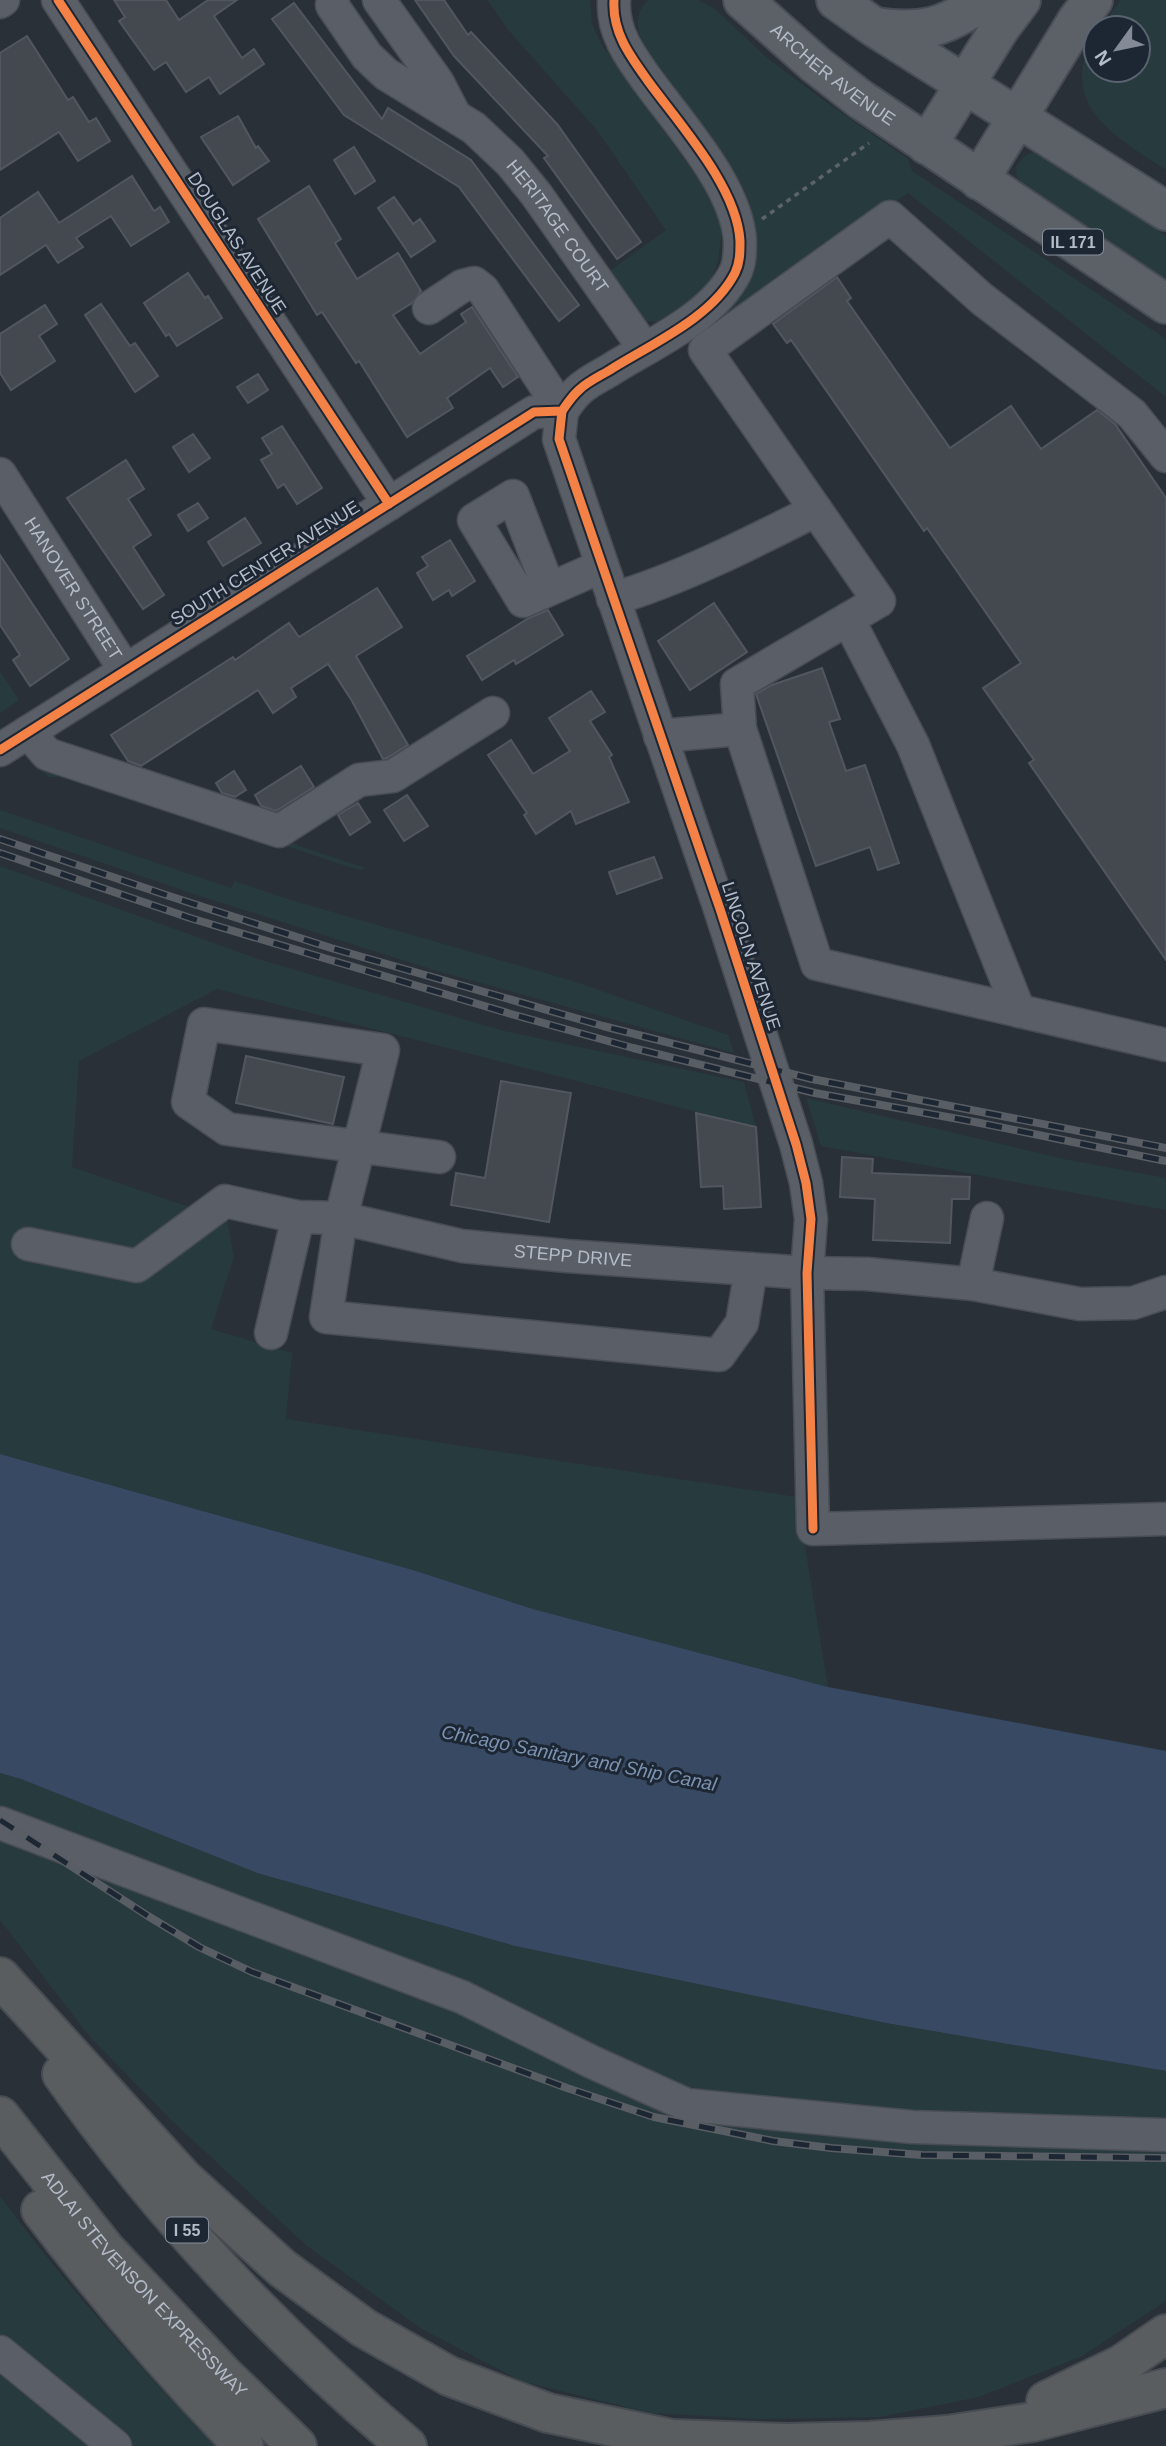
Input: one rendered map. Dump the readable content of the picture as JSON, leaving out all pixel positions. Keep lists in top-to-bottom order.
{
  "streets": {
    "highway": ["I 55", "ADLAI STEVENSON EXPRESSWAY"],
    "main road": ["ARCHER AVENUE", "IL 171"],
    "street": [
      "HERITAGE COURT",
      "DOUGLAS AVENUE",
      "SOUTH CENTER AVENUE",
      "HANOVER STREET",
      "LINCOLN AVENUE",
      "STEPP DRIVE"
    ]
  },
  "crossings": [
    ["ARCHER AVENUE", "IL 171"],
    ["DOUGLAS AVENUE", "SOUTH CENTER AVENUE"],
    ["SOUTH CENTER AVENUE", "HANOVER STREET"],
    ["SOUTH CENTER AVENUE", "LINCOLN AVENUE"],
    ["LINCOLN AVENUE", "STEPP DRIVE"]
  ],
  "water": ["Chicago Sanitary and Ship Canal"],
  "north": "bottom left"
}
